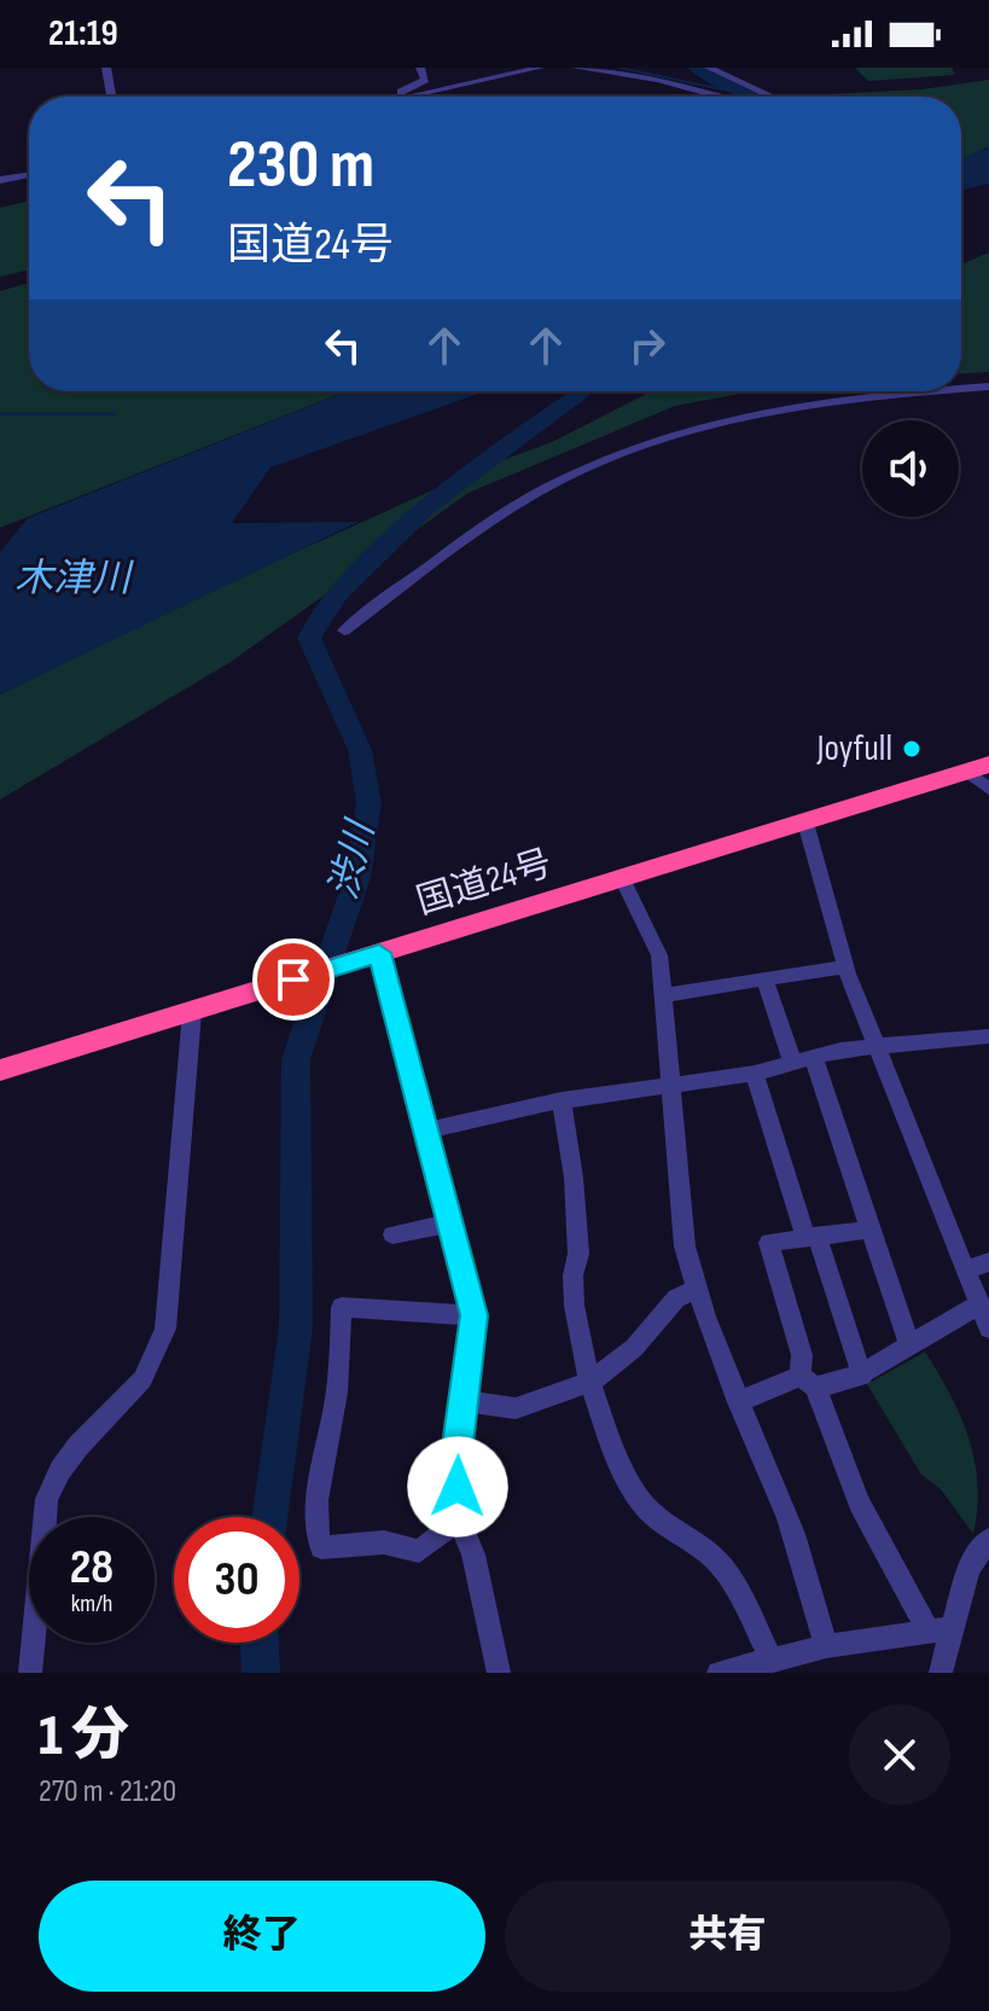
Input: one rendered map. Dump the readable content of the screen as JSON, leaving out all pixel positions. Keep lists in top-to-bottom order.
{
  "streets": {
    "highway": ["国道24号"]
  },
  "water": ["木津川", "渋川"],
  "places": ["Joyfull"],
  "page": {
    "status": "21:19",
    "turn": ["230 m", "国道24号"],
    "speed": "28 km/h",
    "limit": "30",
    "heading": ["1 分", "270 m · 21:20"],
    "buttons": ["終了", "共有"]
  }
}
